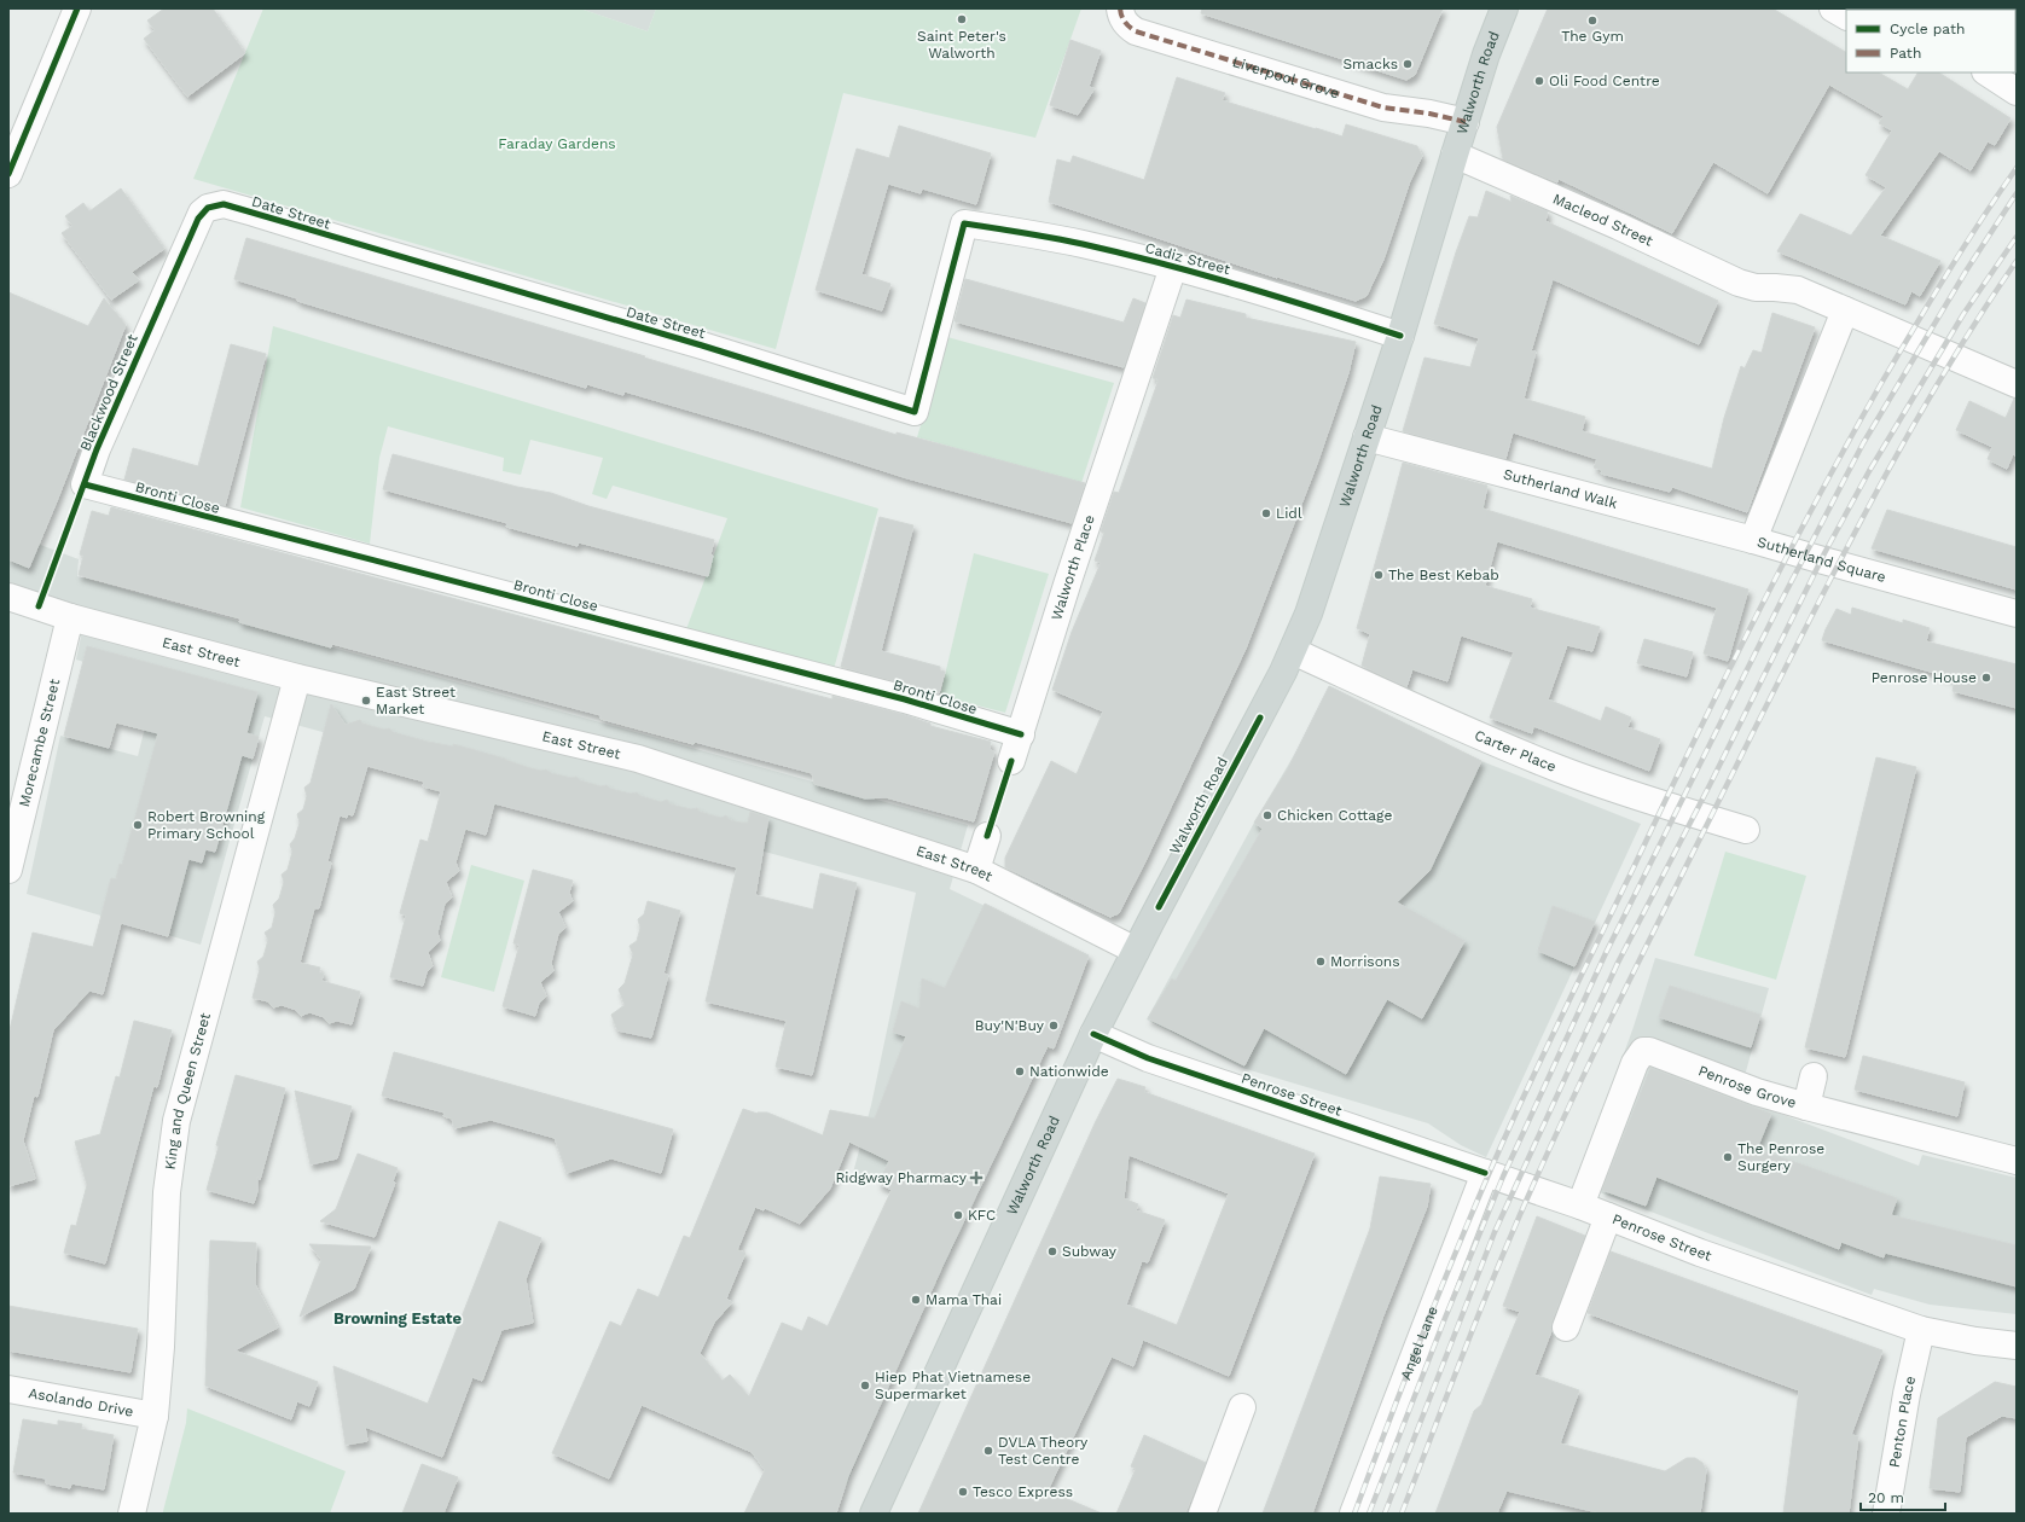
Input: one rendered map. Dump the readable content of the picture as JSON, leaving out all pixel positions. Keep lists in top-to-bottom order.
{
  "streets": {
    "main road": ["Walworth Road"],
    "street": [
      "Liverpool Grove",
      "Date Street",
      "Macleod Street",
      "Cadiz Street",
      "Blackwood Street",
      "Sutherland Walk",
      "Bronti Close",
      "Sutherland Square",
      "Walworth Place",
      "East Street",
      "Morecambe Street",
      "Carter Place",
      "Penrose Grove",
      "King and Queen Street",
      "Penrose Street",
      "Angel Lane",
      "Asolando Drive",
      "Penton Place"
    ]
  },
  "crossings": [
    ["Liverpool Grove", "Walworth Road"],
    ["Walworth Road", "Macleod Street"],
    ["Walworth Road", "Cadiz Street"],
    ["Walworth Road", "Sutherland Walk"],
    ["Walworth Road", "East Street"],
    ["Walworth Road", "Carter Place"],
    ["Walworth Road", "Penrose Street"],
    ["Date Street", "Cadiz Street"],
    ["Date Street", "Blackwood Street"],
    ["Macleod Street", "Sutherland Square"],
    ["Cadiz Street", "Walworth Place"],
    ["Blackwood Street", "Bronti Close"],
    ["Sutherland Walk", "Sutherland Square"],
    ["Bronti Close", "Walworth Place"],
    ["East Street", "Morecambe Street"],
    ["East Street", "King and Queen Street"],
    ["Penrose Grove", "Penrose Street"],
    ["King and Queen Street", "Asolando Drive"],
    ["Penrose Street", "Angel Lane"],
    ["Penrose Street", "Penton Place"]
  ],
  "districts": ["Browning Estate"],
  "parks": ["Faraday Gardens"],
  "places": {
    "other": [
      "Saint Peter's Walworth",
      "The Gym",
      "Smacks",
      "Oli Food Centre",
      "Lidl",
      "The Best Kebab",
      "Penrose House",
      "East Street Market",
      "Chicken Cottage",
      "Robert Browning Primary School",
      "Morrisons",
      "Buy'N'Buy",
      "Nationwide",
      "The Penrose Surgery",
      "KFC",
      "Subway",
      "Mama Thai",
      "Hiep Phat Vietnamese Supermarket",
      "DVLA Theory Test Centre",
      "Tesco Express"
    ],
    "health": ["Ridgway Pharmacy"]
  },
  "legend": ["Cycle path", "Path"],
  "scale_bar": "20 m"
}
